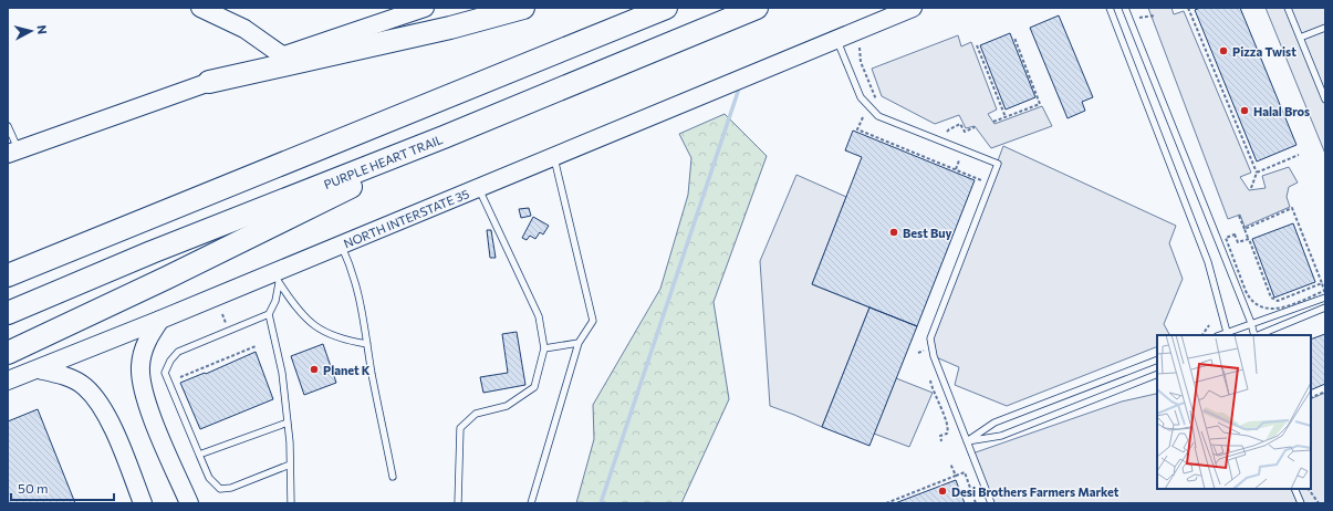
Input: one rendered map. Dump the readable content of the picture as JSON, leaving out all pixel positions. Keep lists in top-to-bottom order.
{
  "streets": {
    "highway": ["PURPLE HEART TRAIL"],
    "main road": ["NORTH INTERSTATE 35"]
  },
  "places": [
    "Pizza Twist",
    "Halal Bros",
    "Best Buy",
    "Planet K",
    "Desi Brothers Farmers Market"
  ],
  "scale_bar": "50 m",
  "north": "right"
}
